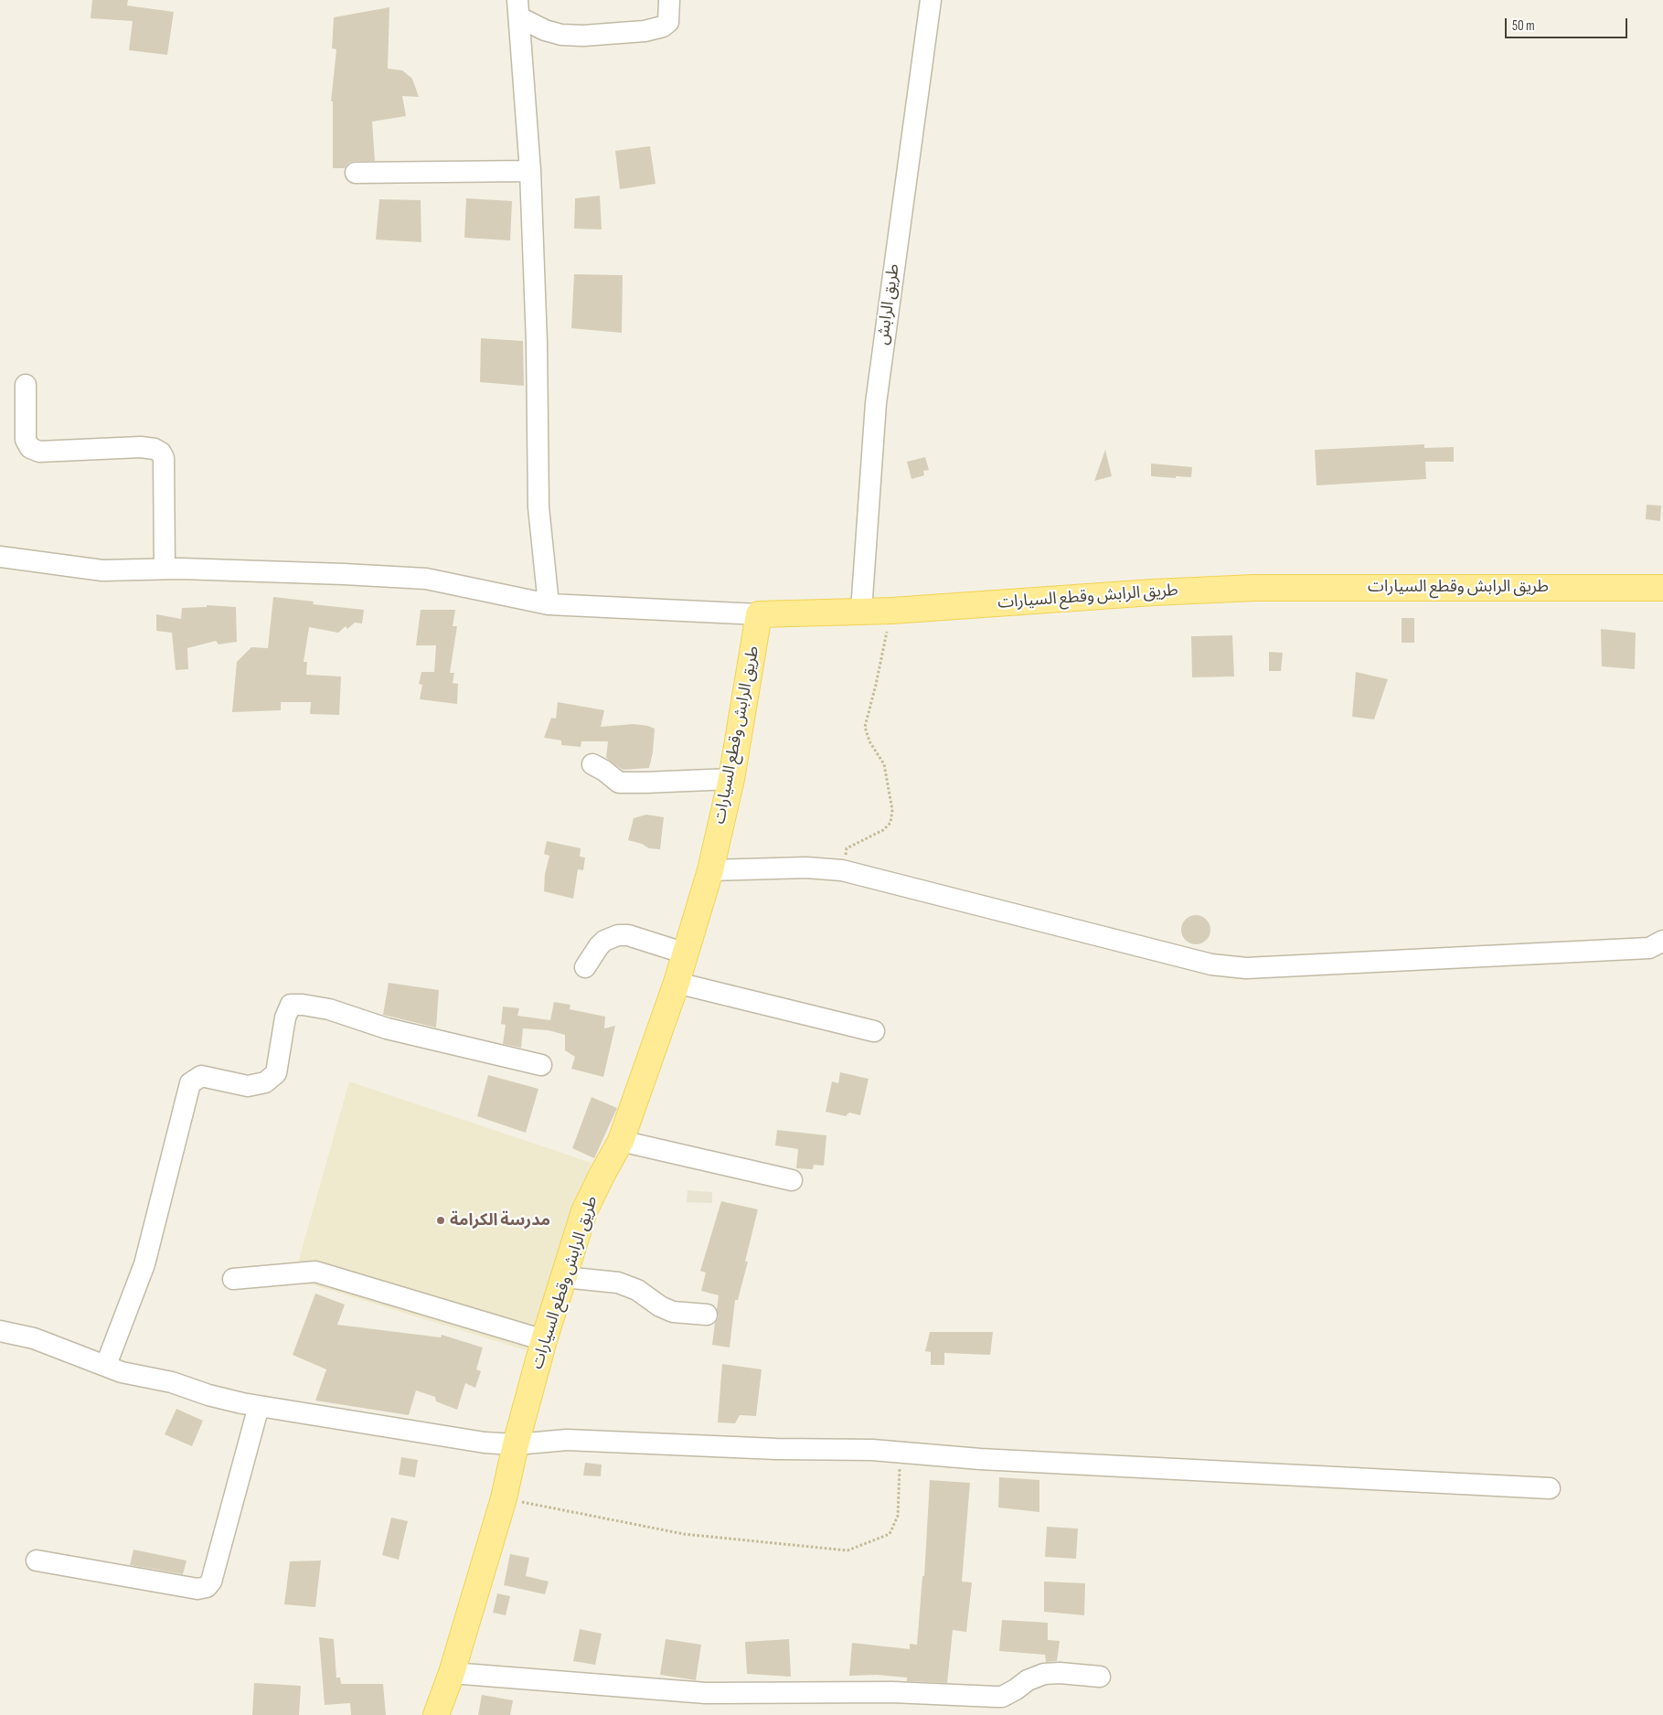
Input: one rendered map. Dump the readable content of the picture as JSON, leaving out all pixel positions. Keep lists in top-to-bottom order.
{
  "streets": {
    "main road": ["طريق الرابش وقطع السيارات"],
    "street": ["طريق الرابش"]
  },
  "crossings": [
    ["طريق الرابش", "طريق الرابش وقطع السيارات"]
  ],
  "places": ["مدرسة الكرامة"],
  "scale_bar": "50 m"
}
